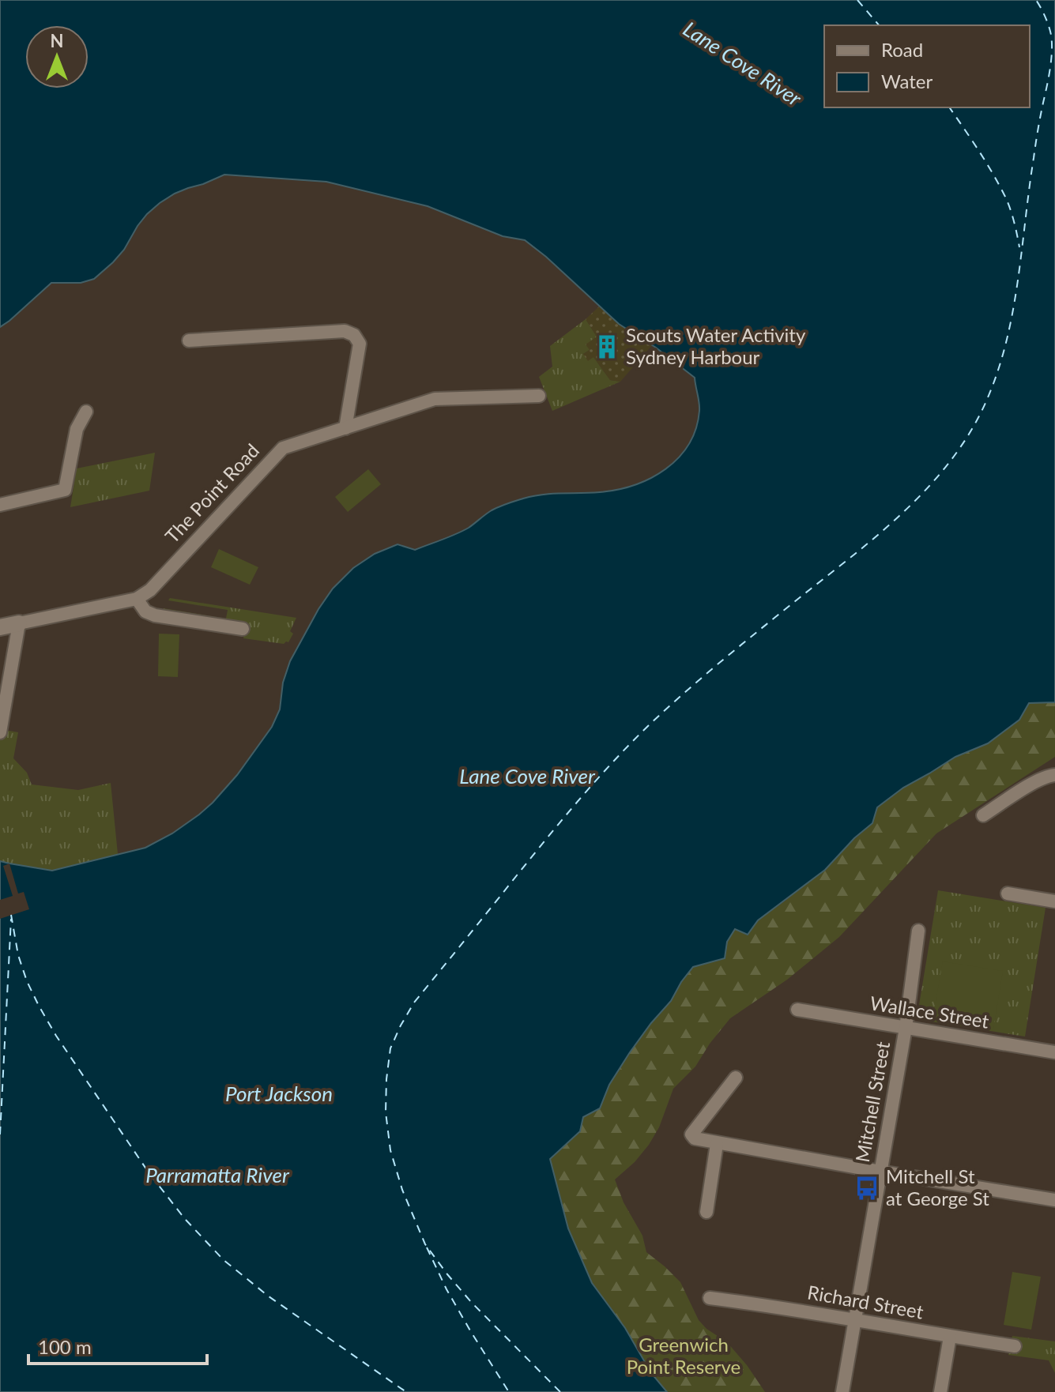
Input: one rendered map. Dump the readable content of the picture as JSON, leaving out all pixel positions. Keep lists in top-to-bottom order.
{
  "streets": {
    "street": [
      "The Point Road",
      "Wallace Street",
      "Mitchell Street",
      "Richard Street"
    ]
  },
  "crossings": [
    ["Wallace Street", "Mitchell Street"],
    ["Mitchell Street", "Richard Street"]
  ],
  "water": ["Lane Cove River", "Port Jackson", "Parramatta River"],
  "parks": ["Greenwich Point Reserve"],
  "places": {
    "building": ["Scouts Water Activity Sydney Harbour"],
    "bus stop": ["Mitchell St at George St"]
  },
  "legend": ["Road", "Water"],
  "scale_bar": "100 m",
  "north": "top"
}
